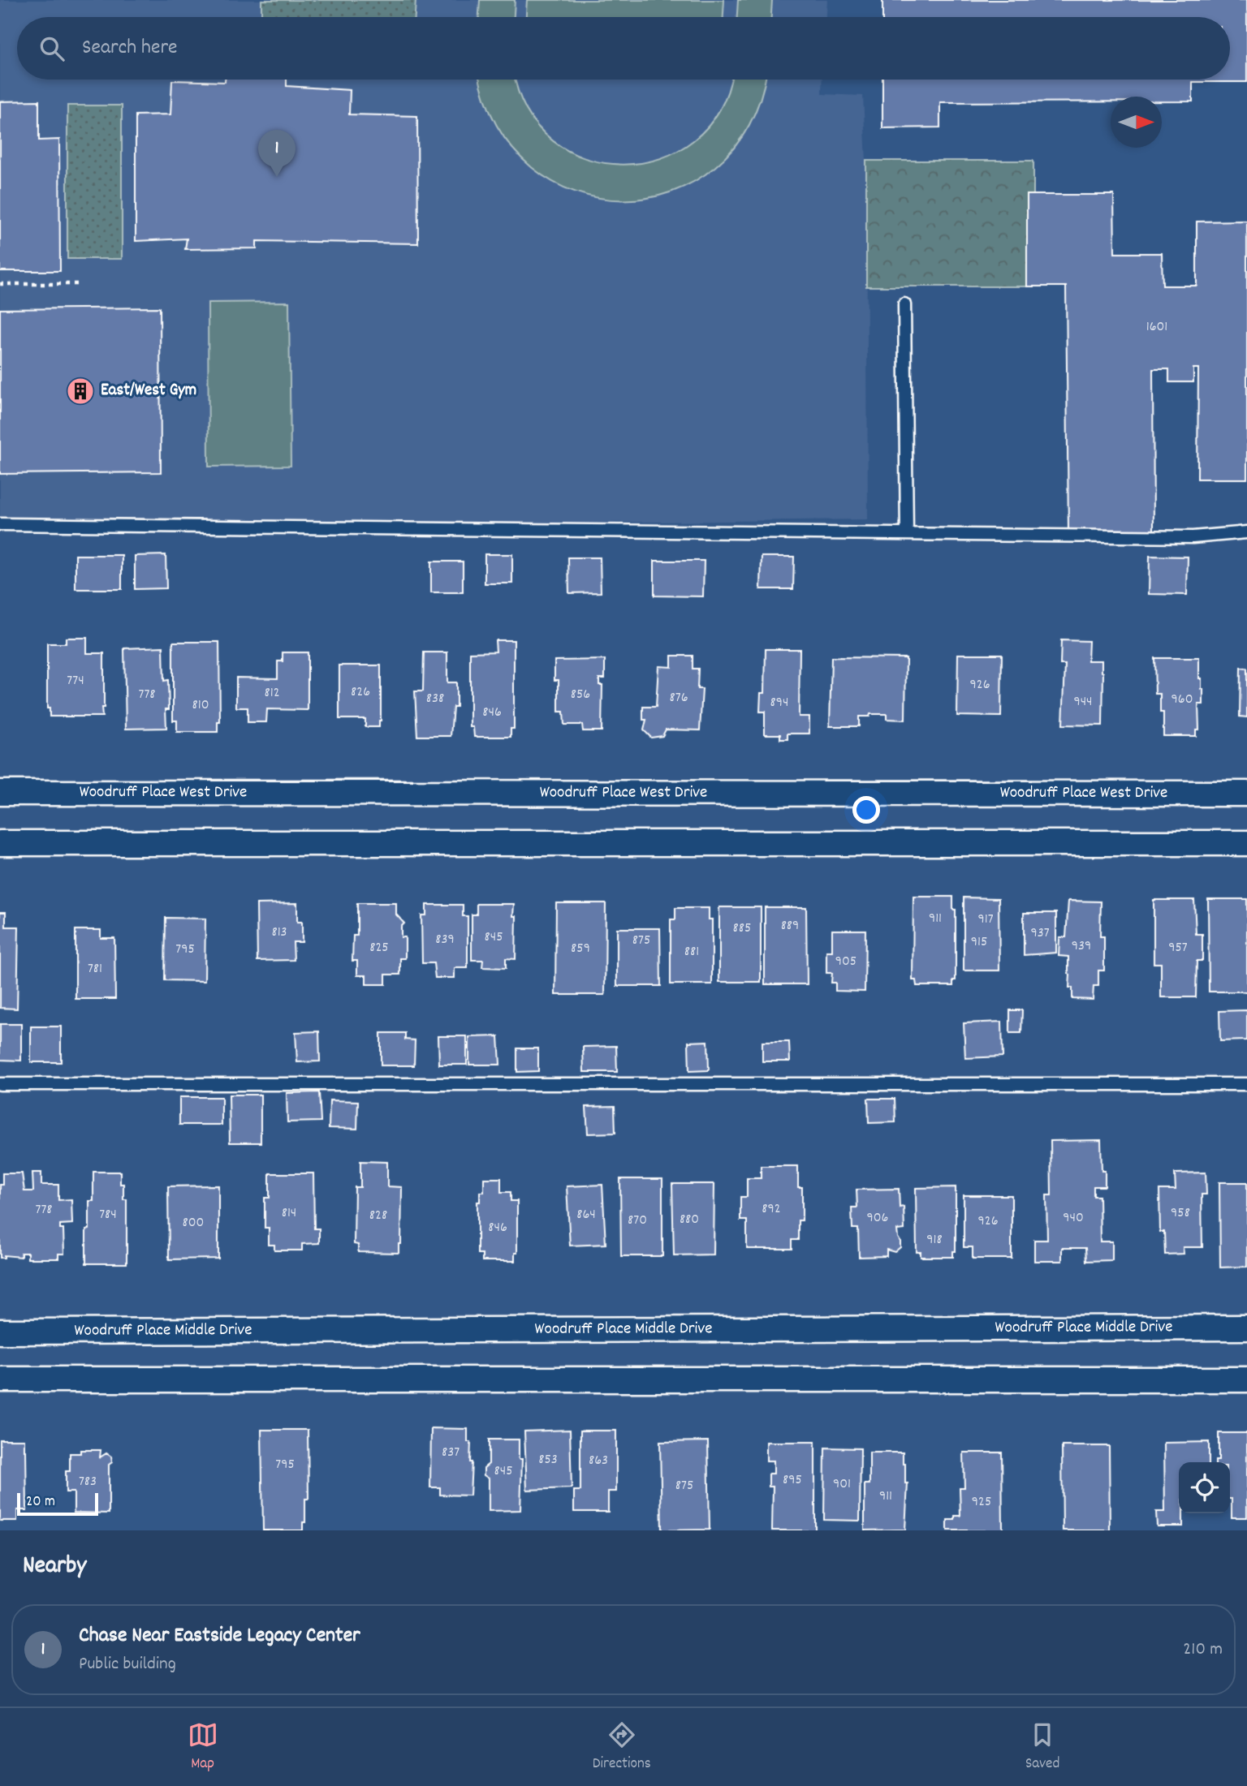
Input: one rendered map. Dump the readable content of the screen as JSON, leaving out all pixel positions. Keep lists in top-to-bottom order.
{
  "streets": {
    "street": ["Woodruff Place West Drive", "Woodruff Place Middle Drive"]
  },
  "places": {
    "building": ["East/West Gym"]
  },
  "house_numbers": [
    "1601",
    "774",
    "926",
    "826",
    "812",
    "778",
    "856",
    "876",
    "838",
    "960",
    "944",
    "894",
    "810",
    "846",
    "911",
    "917",
    "889",
    "885",
    "813",
    "937",
    "845",
    "839",
    "875",
    "915",
    "939",
    "825",
    "957",
    "859",
    "795",
    "881",
    "905",
    "781",
    "892",
    "778",
    "814",
    "958",
    "784",
    "864",
    "828",
    "906",
    "940",
    "880",
    "870",
    "926",
    "800",
    "846",
    "918",
    "837",
    "853",
    "863",
    "795",
    "845",
    "895",
    "783",
    "901",
    "875",
    "911",
    "925"
  ],
  "scale_bar": "20 m",
  "north": "right",
  "page": {
    "search": "Search here",
    "pins": "1",
    "scale": "20 m",
    "heading": "Nearby",
    "list": [
      {
        "mark": "1",
        "name": "Chase Near Eastside Legacy Center",
        "note": "Public building",
        "value": "210 m"
      }
    ],
    "nav": ["Map", "Directions", "Saved"]
  }
}
